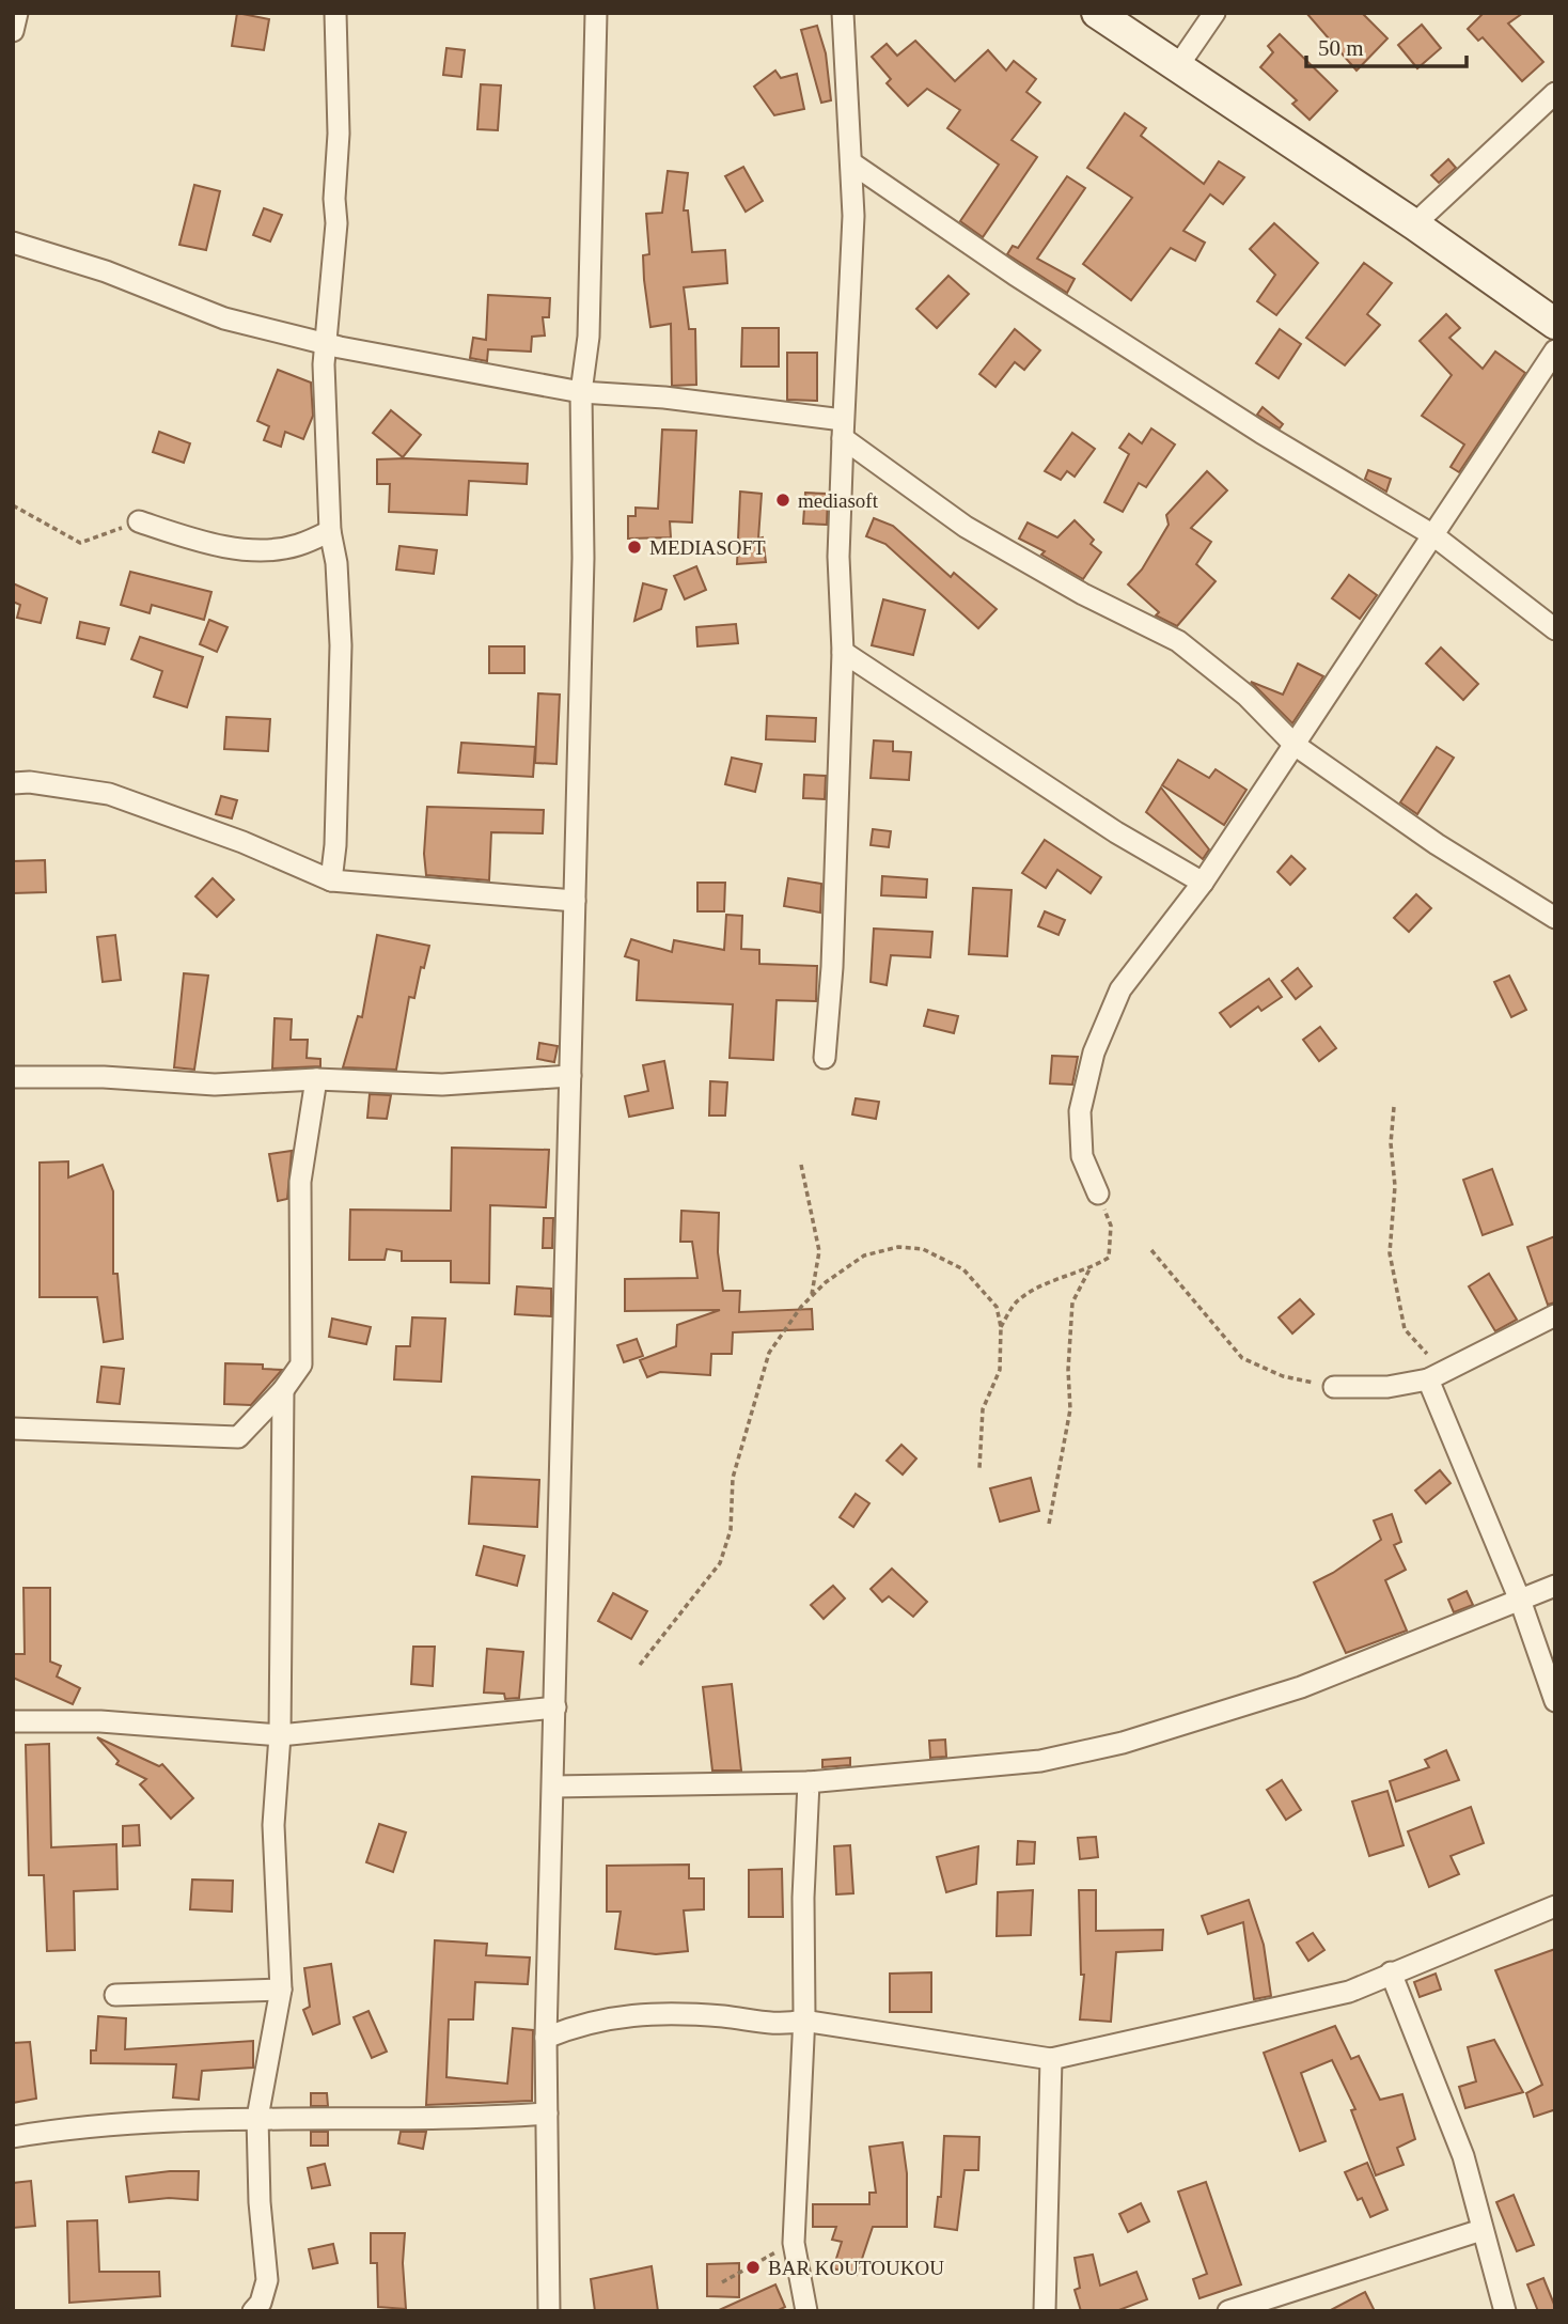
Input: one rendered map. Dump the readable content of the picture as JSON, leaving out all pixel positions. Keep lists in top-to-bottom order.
{
  "places": ["mediasoft", "MEDIASOFT", "BAR KOUTOUKOU"],
  "scale_bar": "50 m"
}
